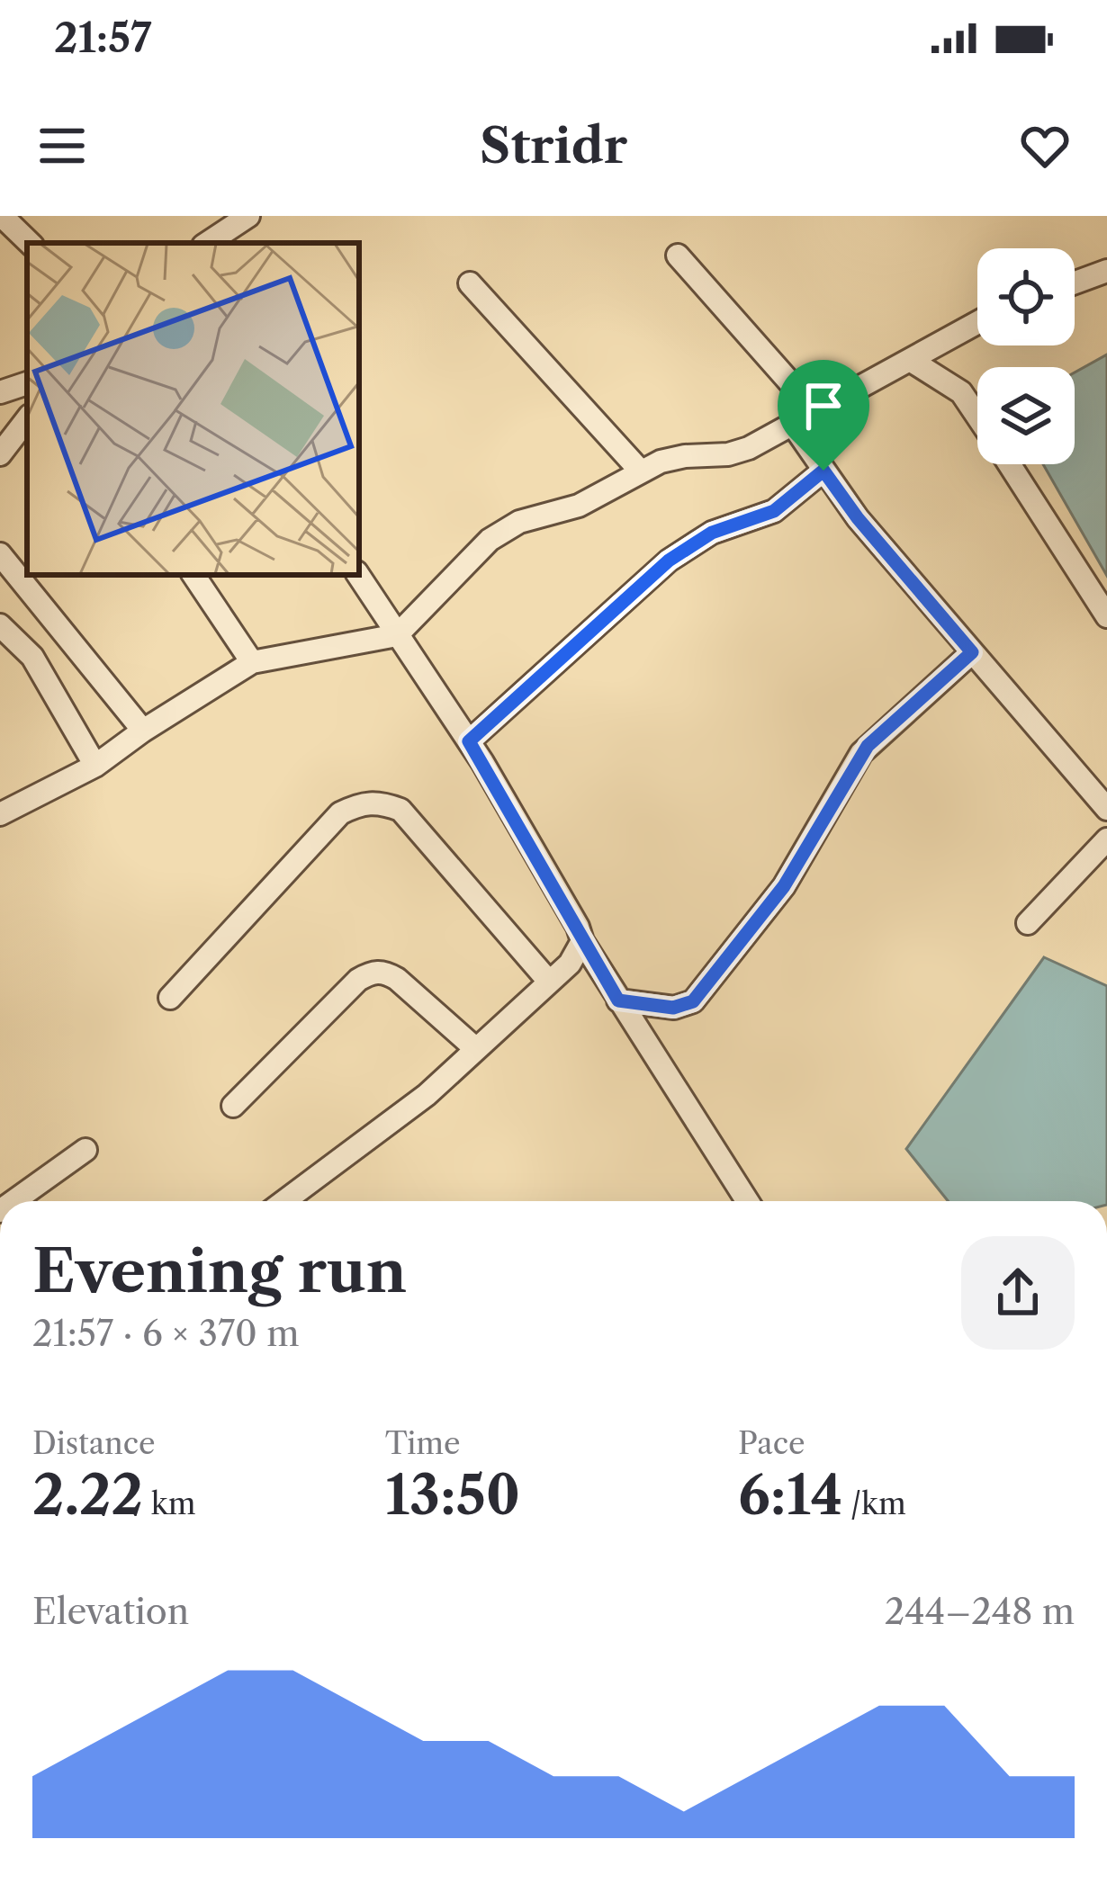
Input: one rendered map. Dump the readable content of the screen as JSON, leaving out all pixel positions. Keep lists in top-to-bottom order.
{
  "page": {
    "status": "21:57",
    "header": "Stridr",
    "heading": ["Evening run", "21:57 · 6 × 370 m"],
    "stats": [
      ["Distance", "2.22 km"],
      ["Time", "13:50"],
      ["Pace", "6:14 /km"]
    ],
    "chart": ["Elevation", "244–248 m"]
  }
}
